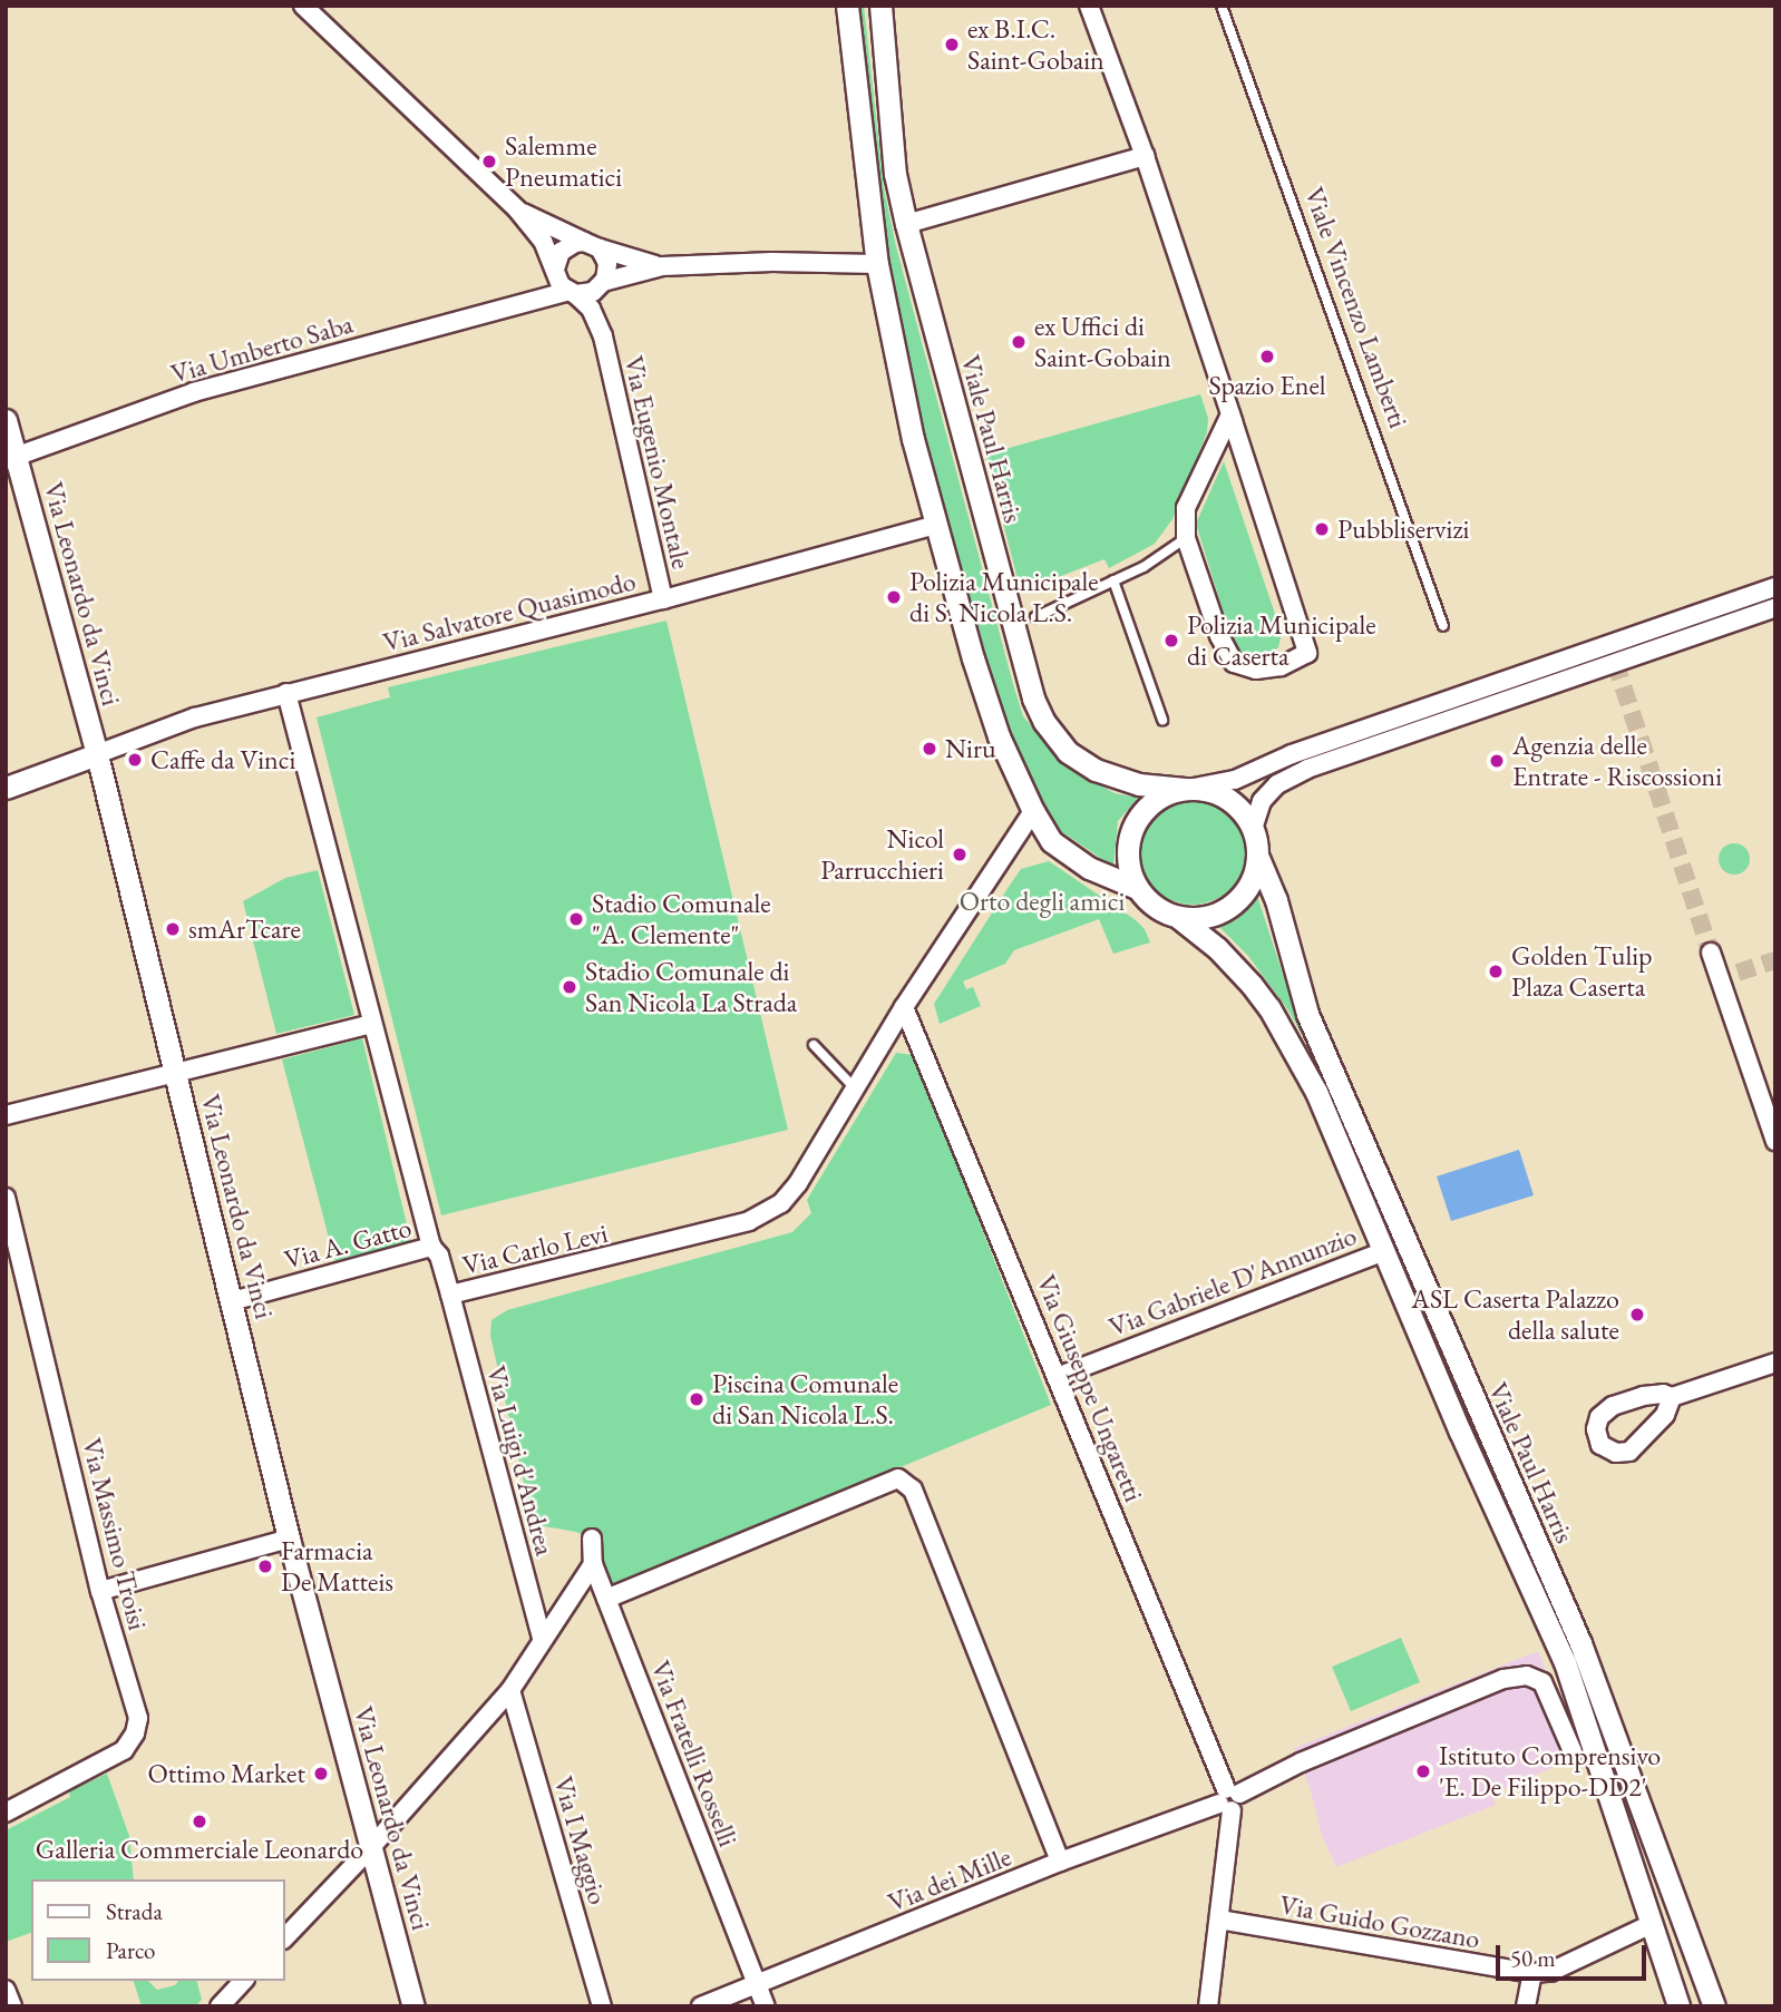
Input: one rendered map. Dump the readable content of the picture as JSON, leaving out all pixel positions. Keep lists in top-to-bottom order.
{
  "streets": {
    "street": [
      "Via Umberto Saba",
      "Viale Paul Harris",
      "Via Eugenio Montale",
      "Via Leonardo da Vinci",
      "Via Salvatore Quasimodo",
      "Via A. Gatto",
      "Via Carlo Levi",
      "Via Gabriele D'Annunzio",
      "Via Giuseppe Ungaretti",
      "Via Luigi d'Andrea",
      "Via Massimo Troisi",
      "Via Fratelli Rosselli",
      "Via I Maggio",
      "Via dei Mille",
      "Via Guido Gozzano"
    ],
    "lane": ["Viale Vincenzo Lamberti"]
  },
  "crossings": [
    ["Via Umberto Saba", "Via Eugenio Montale"],
    ["Via Umberto Saba", "Via Leonardo da Vinci"],
    ["Viale Paul Harris", "Via Carlo Levi"],
    ["Viale Paul Harris", "Via Gabriele D'Annunzio"],
    ["Via Eugenio Montale", "Via Salvatore Quasimodo"],
    ["Via Leonardo da Vinci", "Via Salvatore Quasimodo"],
    ["Via Leonardo da Vinci", "Via A. Gatto"],
    ["Via Leonardo da Vinci", "Via Luigi d'Andrea"],
    ["Via Salvatore Quasimodo", "Via Carlo Levi"],
    ["Via A. Gatto", "Via Carlo Levi"],
    ["Via Carlo Levi", "Via Giuseppe Ungaretti"],
    ["Via Carlo Levi", "Via Luigi d'Andrea"],
    ["Via Gabriele D'Annunzio", "Via Giuseppe Ungaretti"],
    ["Via Giuseppe Ungaretti", "Via dei Mille"],
    ["Via Luigi d'Andrea", "Via Fratelli Rosselli"],
    ["Via Luigi d'Andrea", "Via I Maggio"],
    ["Via Fratelli Rosselli", "Via dei Mille"]
  ],
  "parks": ["Orto degli amici"],
  "places": [
    "ex B.I.C. Saint-Gobain",
    "Salemme Pneumatici",
    "ex Uffici di Saint-Gobain",
    "Spazio Enel",
    "Pubbliservizi",
    "Polizia Municipale di S. Nicola L.S.",
    "Polizia Municipale di Caserta",
    "Niru",
    "Caffe da Vinci",
    "Agenzia delle Entrate - Riscossioni",
    "Nicol Parrucchieri",
    "Stadio Comunale \"A. Clemente\"",
    "smArTcare",
    "Golden Tulip Plaza Caserta",
    "Stadio Comunale di San Nicola La Strada",
    "ASL Caserta Palazzo della salute",
    "Piscina Comunale di San Nicola L.S.",
    "Farmacia De Matteis",
    "Istituto Comprensivo 'E. De Filippo-DD2'",
    "Ottimo Market",
    "Galleria Commerciale Leonardo"
  ],
  "legend": ["Strada", "Parco"],
  "scale_bar": "50 m"
}
